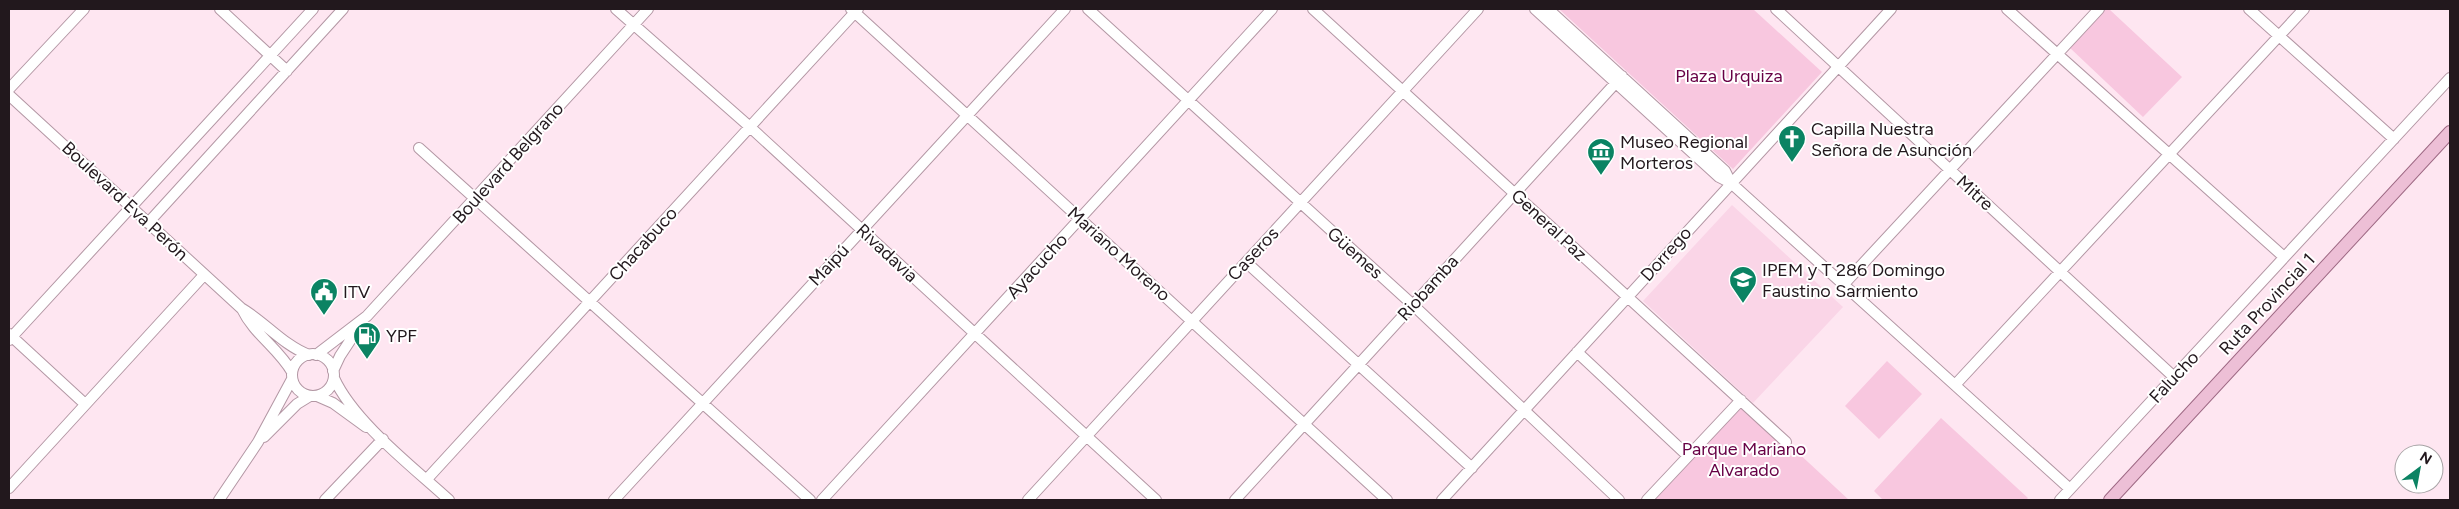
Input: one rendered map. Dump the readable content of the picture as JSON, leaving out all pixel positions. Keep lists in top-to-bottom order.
{
  "streets": {
    "main road": ["Ruta Provincial 1"],
    "street": [
      "Boulevard Belgrano",
      "Mitre",
      "Boulevard Eva Perón",
      "General Paz",
      "Chacabuco",
      "Rivadavia",
      "Güemes",
      "Mariano Moreno",
      "Caseros",
      "Dorrego",
      "Maipú",
      "Ayacucho",
      "Riobamba",
      "Falucho"
    ]
  },
  "crossings": [
    ["Boulevard Belgrano", "Rivadavia"],
    ["Mitre", "Dorrego"],
    ["Mitre", "Falucho"],
    ["General Paz", "Caseros"],
    ["General Paz", "Dorrego"],
    ["General Paz", "Riobamba"],
    ["Chacabuco", "Rivadavia"],
    ["Chacabuco", "Mariano Moreno"],
    ["Rivadavia", "Caseros"],
    ["Rivadavia", "Maipú"],
    ["Rivadavia", "Ayacucho"],
    ["Güemes", "Caseros"],
    ["Güemes", "Dorrego"],
    ["Güemes", "Ayacucho"],
    ["Güemes", "Riobamba"],
    ["Mariano Moreno", "Caseros"],
    ["Mariano Moreno", "Maipú"],
    ["Mariano Moreno", "Ayacucho"],
    ["Mariano Moreno", "Riobamba"]
  ],
  "parks": ["Plaza Urquiza", "Parque Mariano Alvarado"],
  "places": {
    "church": ["Capilla Nuestra Señora de Asunción"],
    "museum": ["Museo Regional Morteros"],
    "school or university": ["IPEM y T 286 Domingo Faustino Sarmiento"],
    "public building": ["ITV"],
    "fuel station": ["YPF"]
  },
  "north": "top right"
}
